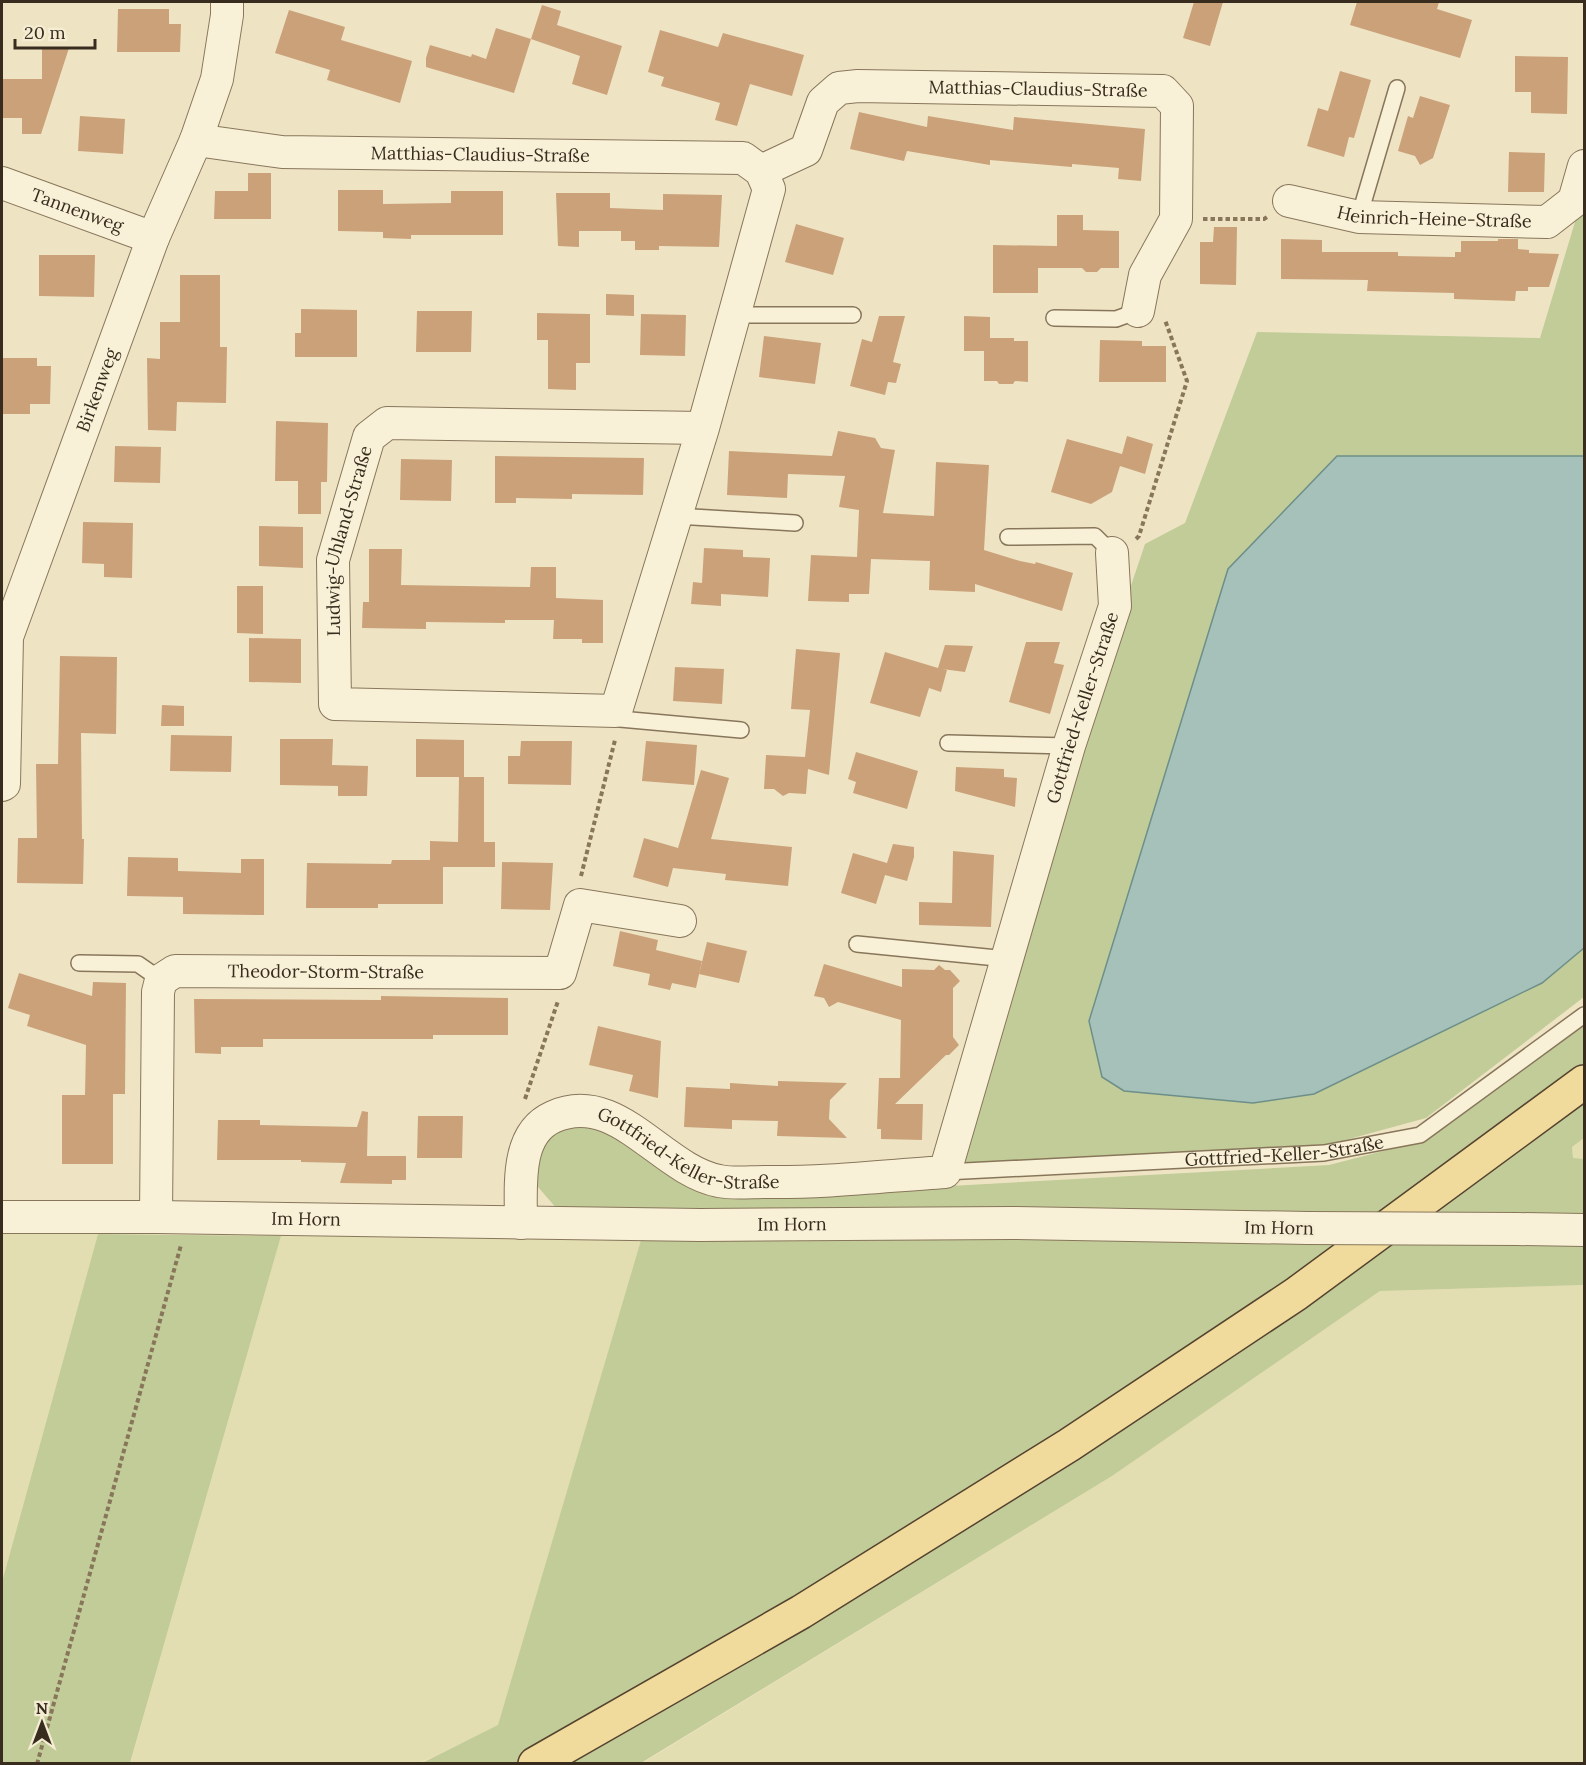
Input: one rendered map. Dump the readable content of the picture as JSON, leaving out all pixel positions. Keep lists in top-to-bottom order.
{
  "streets": {
    "street": [
      "Matthias-Claudius-Straße",
      "Tannenweg",
      "Heinrich-Heine-Straße",
      "Birkenweg",
      "Ludwig-Uhland-Straße",
      "Gottfried-Keller-Straße",
      "Theodor-Storm-Straße",
      "Im Horn"
    ]
  },
  "crossings": [
    ["Matthias-Claudius-Straße", "Birkenweg"],
    ["Tannenweg", "Birkenweg"]
  ],
  "scale_bar": "20 m",
  "north": "top"
}
